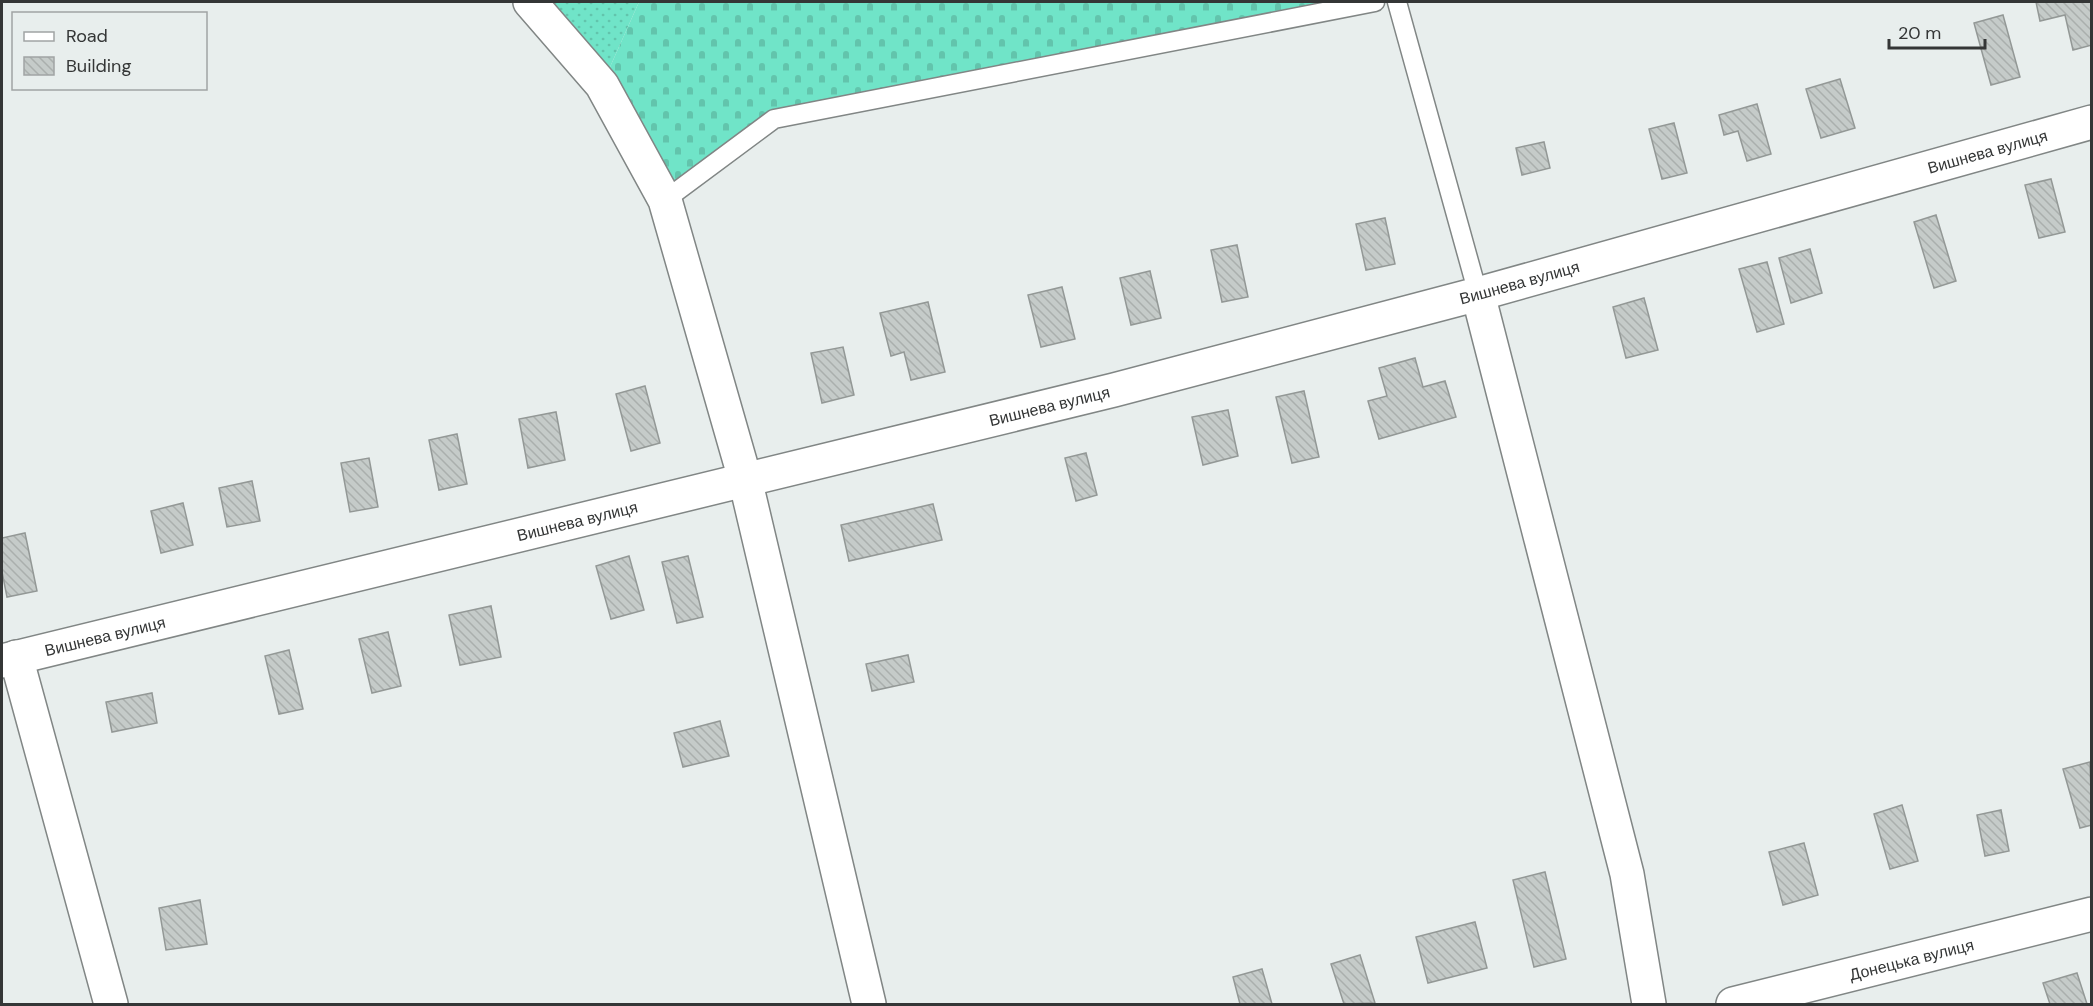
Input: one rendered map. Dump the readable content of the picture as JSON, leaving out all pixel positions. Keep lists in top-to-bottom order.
{
  "streets": {
    "street": ["Вишнева вулиця", "Донецька вулиця"]
  },
  "legend": ["Road", "Building"],
  "scale_bar": "20 m"
}
